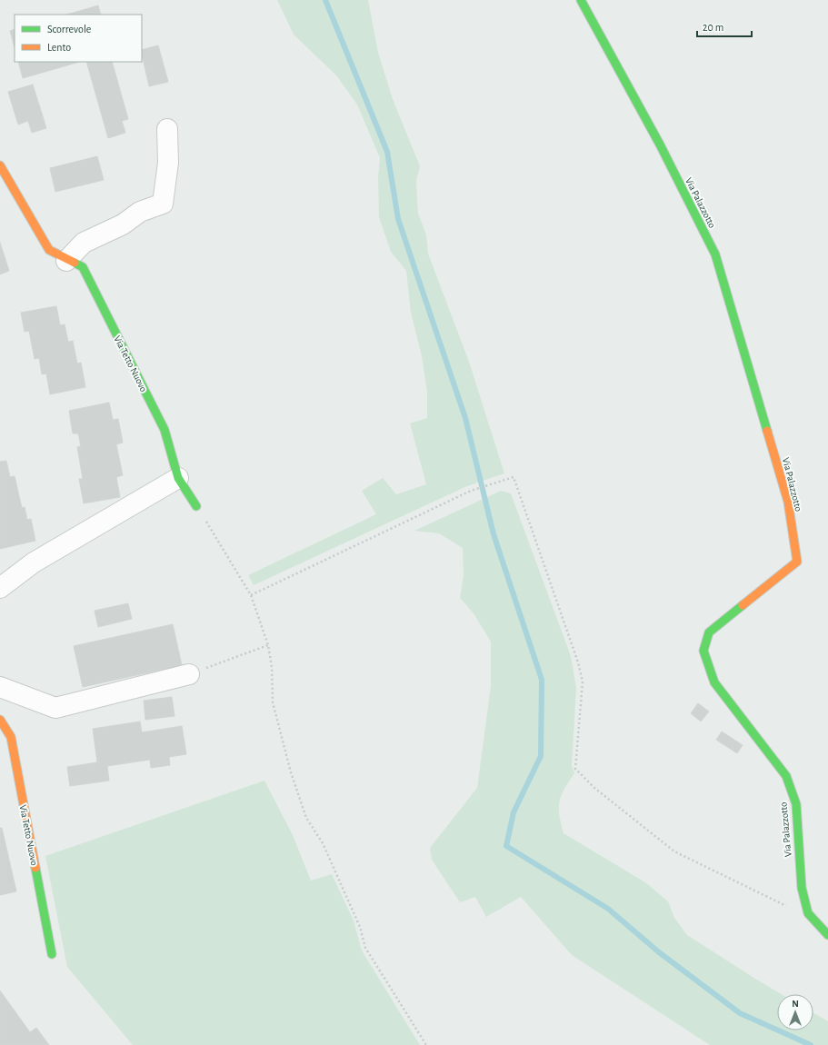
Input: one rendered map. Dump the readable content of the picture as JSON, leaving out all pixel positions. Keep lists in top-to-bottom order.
{
  "streets": {
    "street": ["Via Palazzotto", "Via Tetto Nuovo"]
  },
  "legend": ["Scorrevole", "Lento"],
  "scale_bar": "20 m",
  "north": "top"
}
